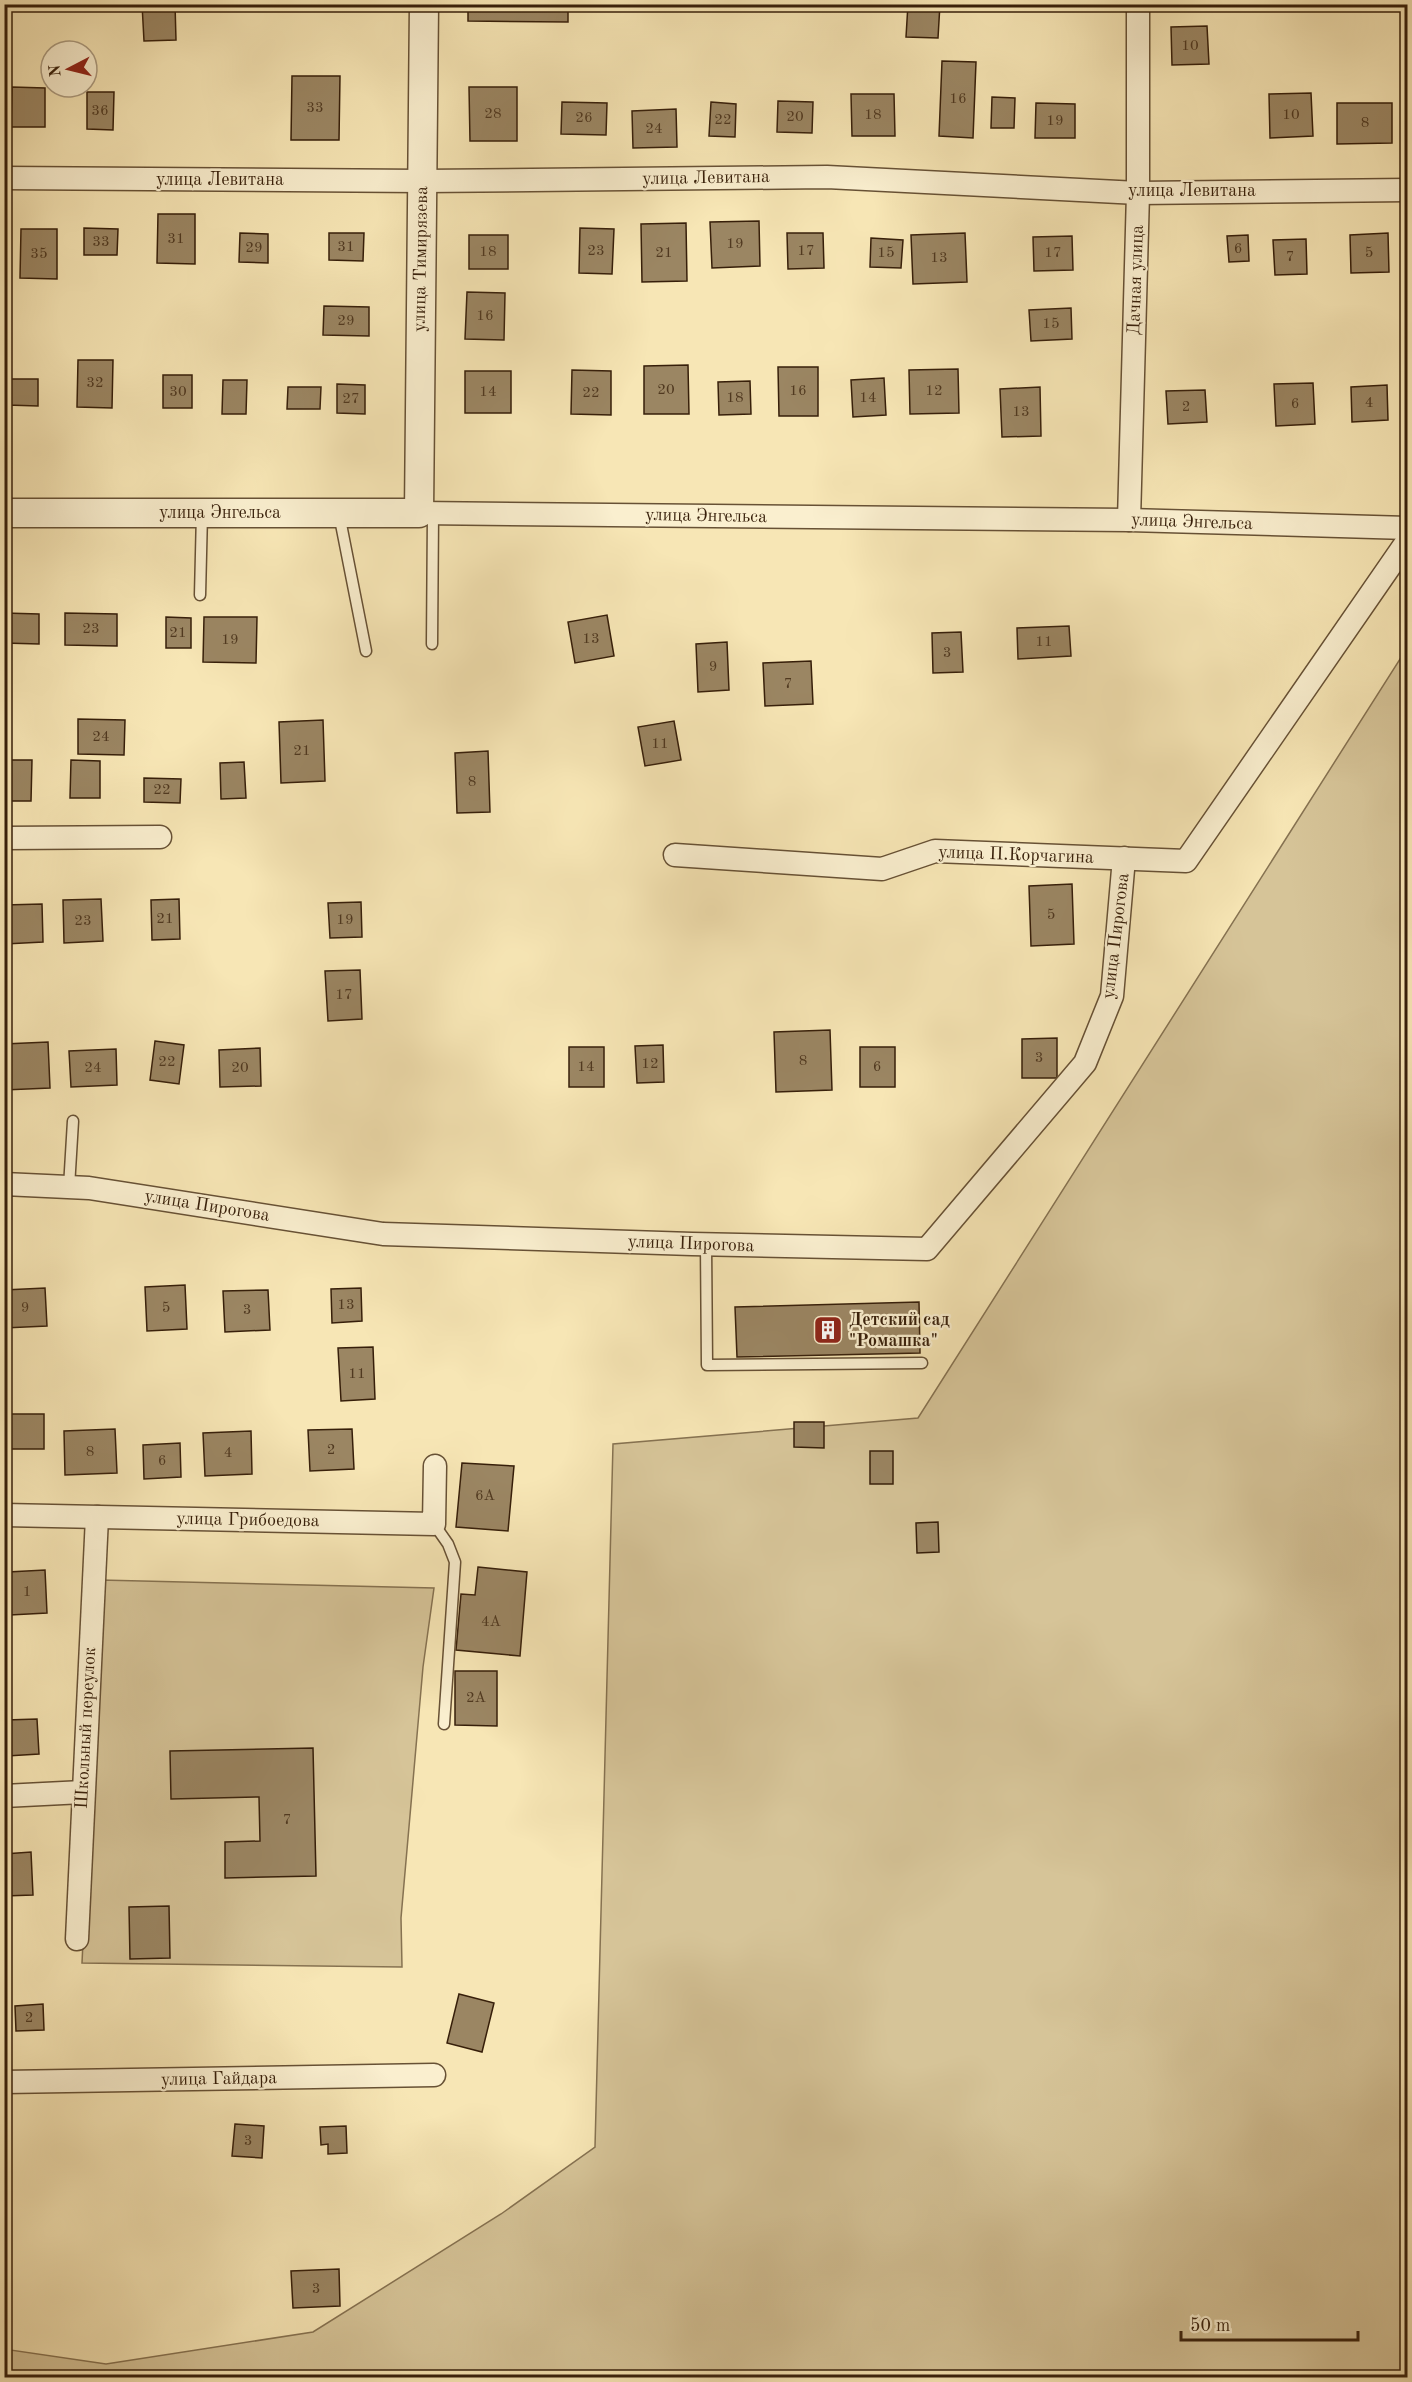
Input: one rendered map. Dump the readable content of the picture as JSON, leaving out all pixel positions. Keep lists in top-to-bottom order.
{
  "streets": {
    "street": [
      "улица Левитана",
      "улица Тимирязева",
      "Дачная улица",
      "улица Энгельса",
      "улица П.Корчагина",
      "улица Пирогова",
      "улица Грибоедова",
      "Школьный переулок",
      "улица Гайдара"
    ]
  },
  "crossings": [
    ["улица Левитана", "улица Тимирязева"],
    ["улица Левитана", "Дачная улица"],
    ["улица Тимирязева", "улица Энгельса"],
    ["Дачная улица", "улица Энгельса"],
    ["улица П.Корчагина", "улица Пирогова"],
    ["улица Грибоедова", "Школьный переулок"]
  ],
  "places": {
    "building": ["Детский сад \"Ромашка\""]
  },
  "house_numbers": [
    "10",
    "16",
    "33",
    "36",
    "28",
    "18",
    "10",
    "20",
    "26",
    "22",
    "19",
    "8",
    "24",
    "31",
    "33",
    "19",
    "31",
    "29",
    "6",
    "23",
    "17",
    "18",
    "21",
    "15",
    "17",
    "5",
    "35",
    "7",
    "13",
    "16",
    "29",
    "15",
    "32",
    "20",
    "16",
    "12",
    "30",
    "14",
    "22",
    "18",
    "14",
    "27",
    "4",
    "6",
    "2",
    "13",
    "23",
    "21",
    "13",
    "19",
    "11",
    "3",
    "9",
    "7",
    "24",
    "11",
    "21",
    "8",
    "22",
    "5",
    "21",
    "19",
    "23",
    "17",
    "3",
    "8",
    "22",
    "12",
    "14",
    "6",
    "24",
    "20",
    "13",
    "9",
    "5",
    "3",
    "11",
    "2",
    "8",
    "4",
    "6",
    "6А",
    "1",
    "4А",
    "2А",
    "7",
    "2",
    "3",
    "3"
  ],
  "scale_bar": "50 m",
  "north": "left"
}
